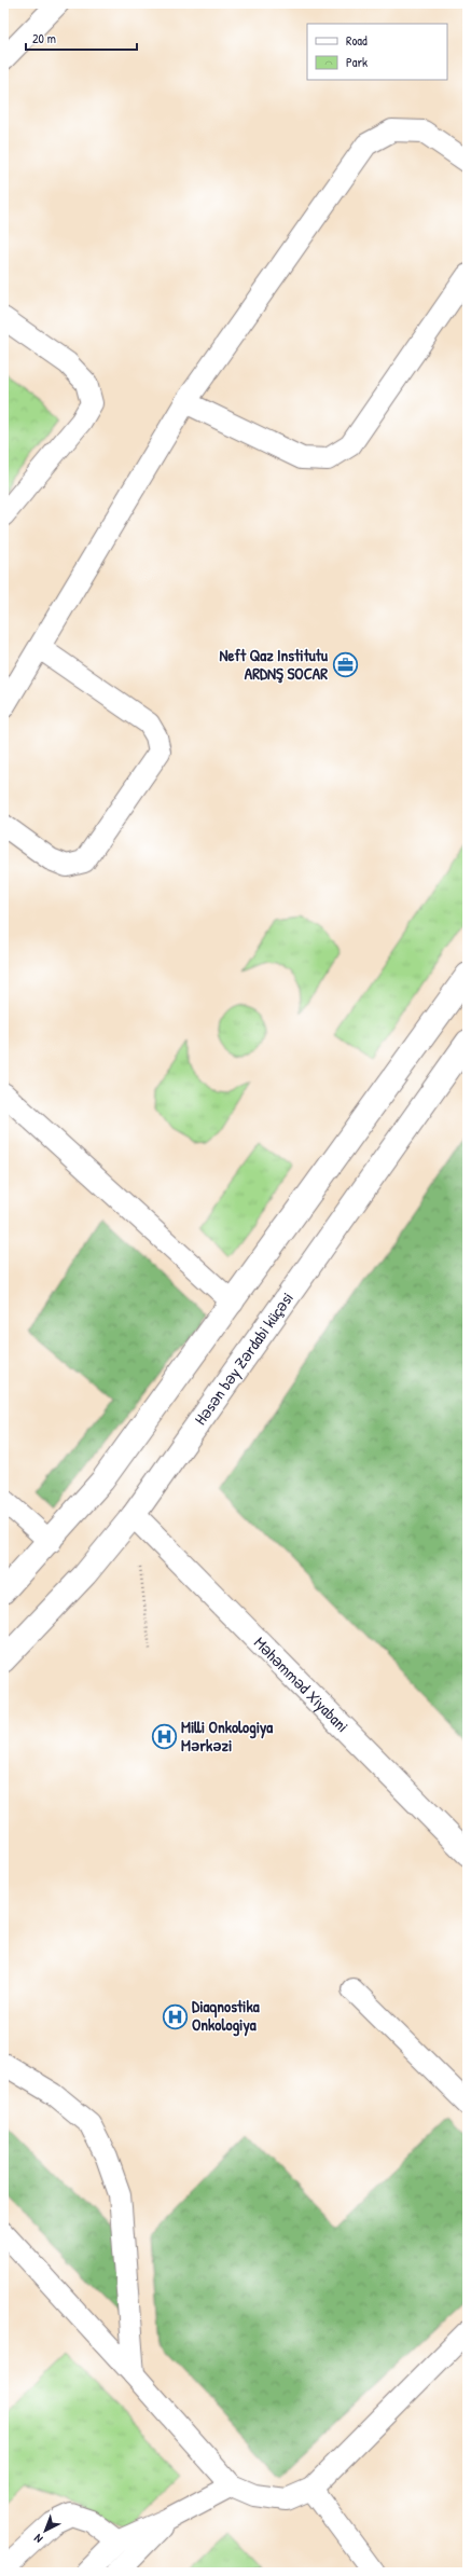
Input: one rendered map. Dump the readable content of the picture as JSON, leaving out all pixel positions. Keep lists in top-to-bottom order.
{
  "streets": {
    "main road": ["Həsən bəy Zərdabi küçəsi", "Məhəmməd Xiyabani"]
  },
  "crossings": [
    ["Həsən bəy Zərdabi küçəsi", "Məhəmməd Xiyabani"]
  ],
  "places": {
    "office": ["Neft Qaz Institutu ARDNŞ SOCAR"],
    "hospital": ["Milli Onkologiya Mərkəzi", "Diaqnostika Onkologiya"]
  },
  "legend": ["Road", "Park"],
  "scale_bar": "20 m",
  "north": "bottom left"
}
